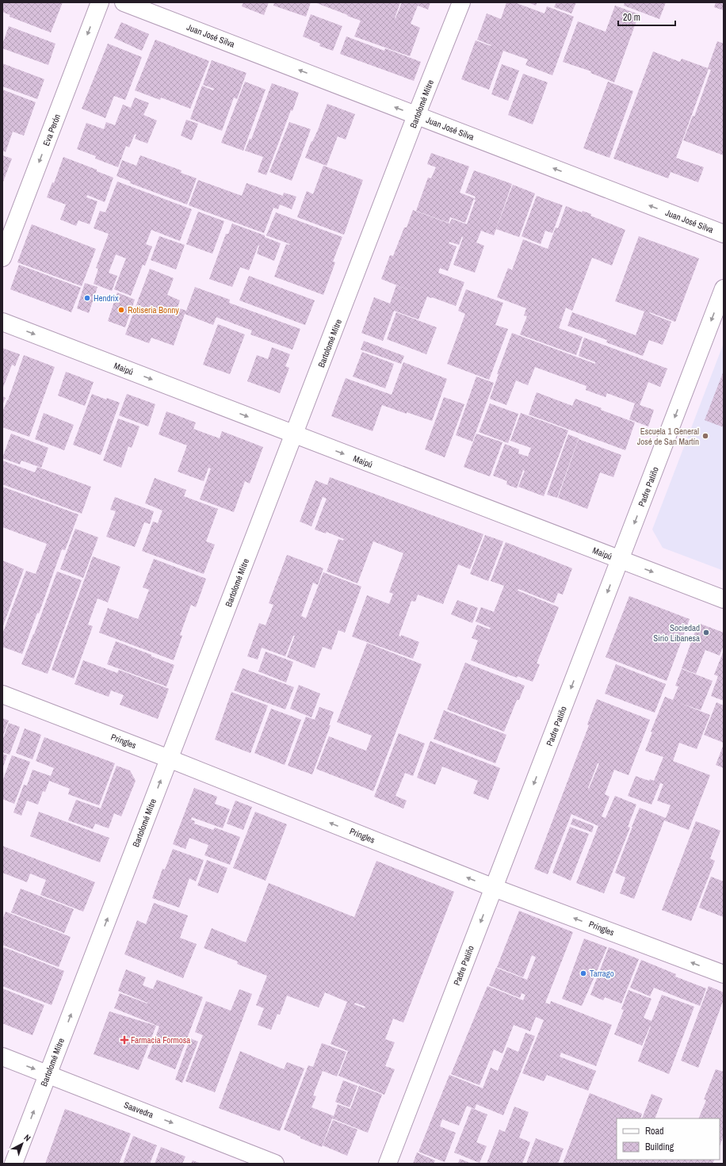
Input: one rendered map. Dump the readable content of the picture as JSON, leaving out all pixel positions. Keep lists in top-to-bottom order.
{
  "streets": {
    "street": [
      "Juan José Silva",
      "Bartolomé Mitre",
      "Eva Perón",
      "Maipú",
      "Padre Patiño",
      "Pringles",
      "Saavedra"
    ]
  },
  "crossings": [
    ["Juan José Silva", "Bartolomé Mitre"],
    ["Bartolomé Mitre", "Maipú"],
    ["Bartolomé Mitre", "Pringles"],
    ["Bartolomé Mitre", "Saavedra"],
    ["Maipú", "Padre Patiño"],
    ["Padre Patiño", "Pringles"]
  ],
  "one_way": [
    "Juan José Silva",
    "Eva Perón",
    "Maipú",
    "Padre Patiño",
    "Pringles",
    "Saavedra"
  ],
  "places": {
    "other": [
      "Hendrix",
      "Rotiseria Bonny",
      "Escuela 1 General José de San Martín",
      "Sociedad Sirio Libanesa",
      "Tarrago"
    ],
    "health": ["Farmacia Formosa"]
  },
  "legend": ["Road", "Building"],
  "scale_bar": "20 m",
  "north": "top right"
}
